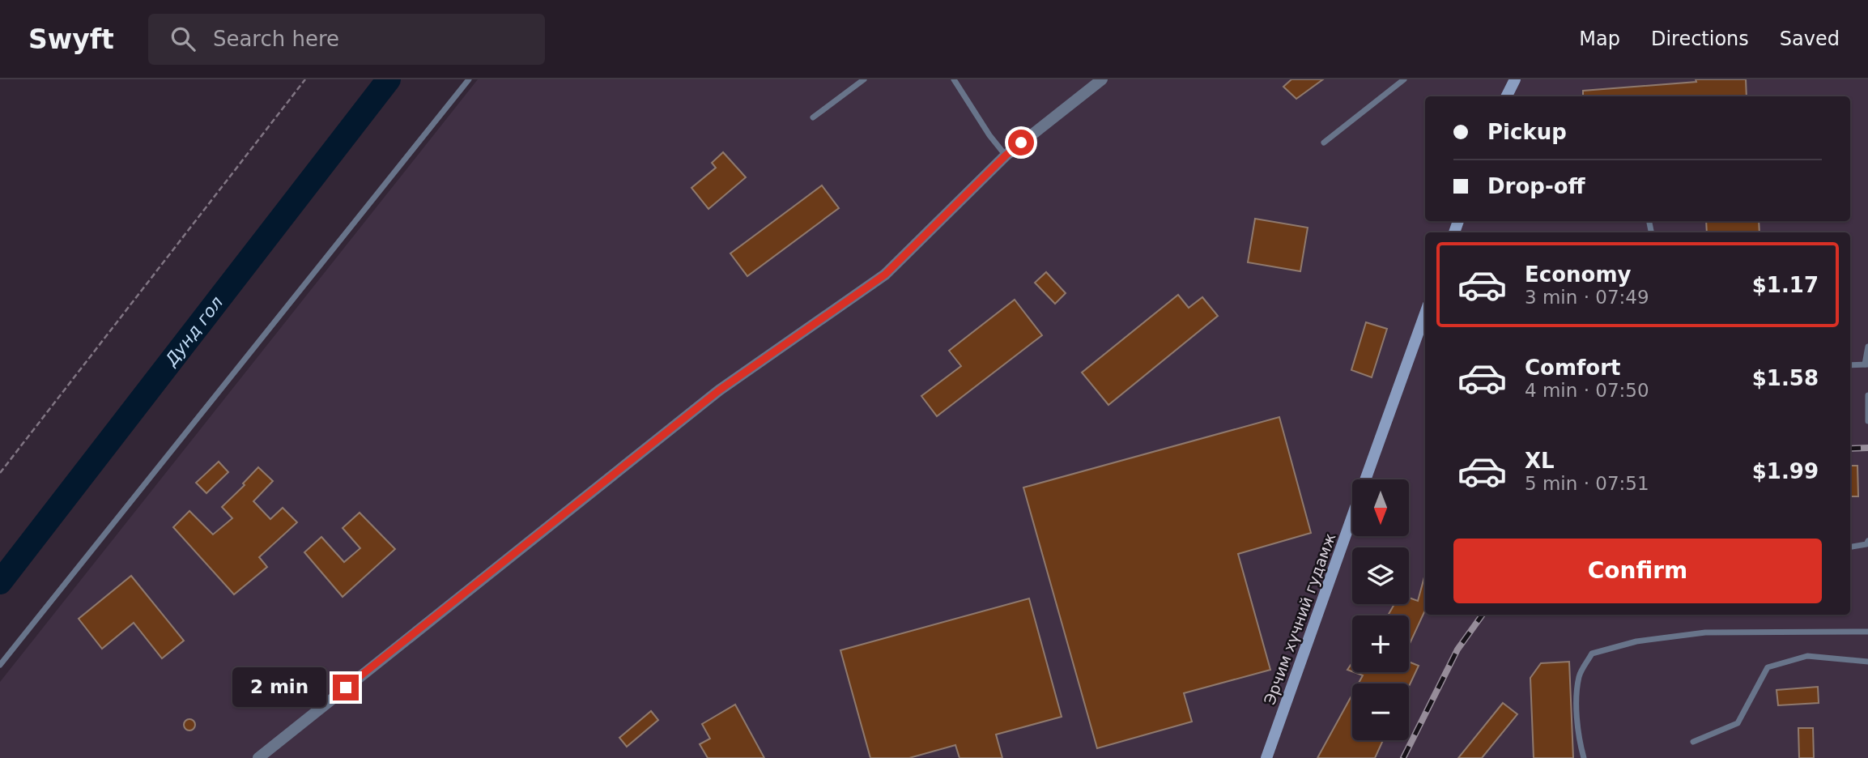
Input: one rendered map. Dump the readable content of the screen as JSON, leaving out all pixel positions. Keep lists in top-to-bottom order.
{
  "streets": {
    "main road": ["Эрчим хүчний гудамж"]
  },
  "water": ["Дунд гол"],
  "north": "bottom",
  "page": {
    "header": "Swyft",
    "search": "Search here",
    "nav": ["Map", "Directions", "Saved"],
    "banner": ["Pickup", "Drop-off"],
    "list": [
      {
        "name": "Economy",
        "note": "3 min · 07:49",
        "value": "$1.17"
      },
      {
        "name": "Comfort",
        "note": "4 min · 07:50",
        "value": "$1.58"
      },
      {
        "name": "XL",
        "note": "5 min · 07:51",
        "value": "$1.99"
      }
    ],
    "map_buttons": ["+", "−"],
    "buttons": "Confirm",
    "bubble": "2 min"
  }
}
